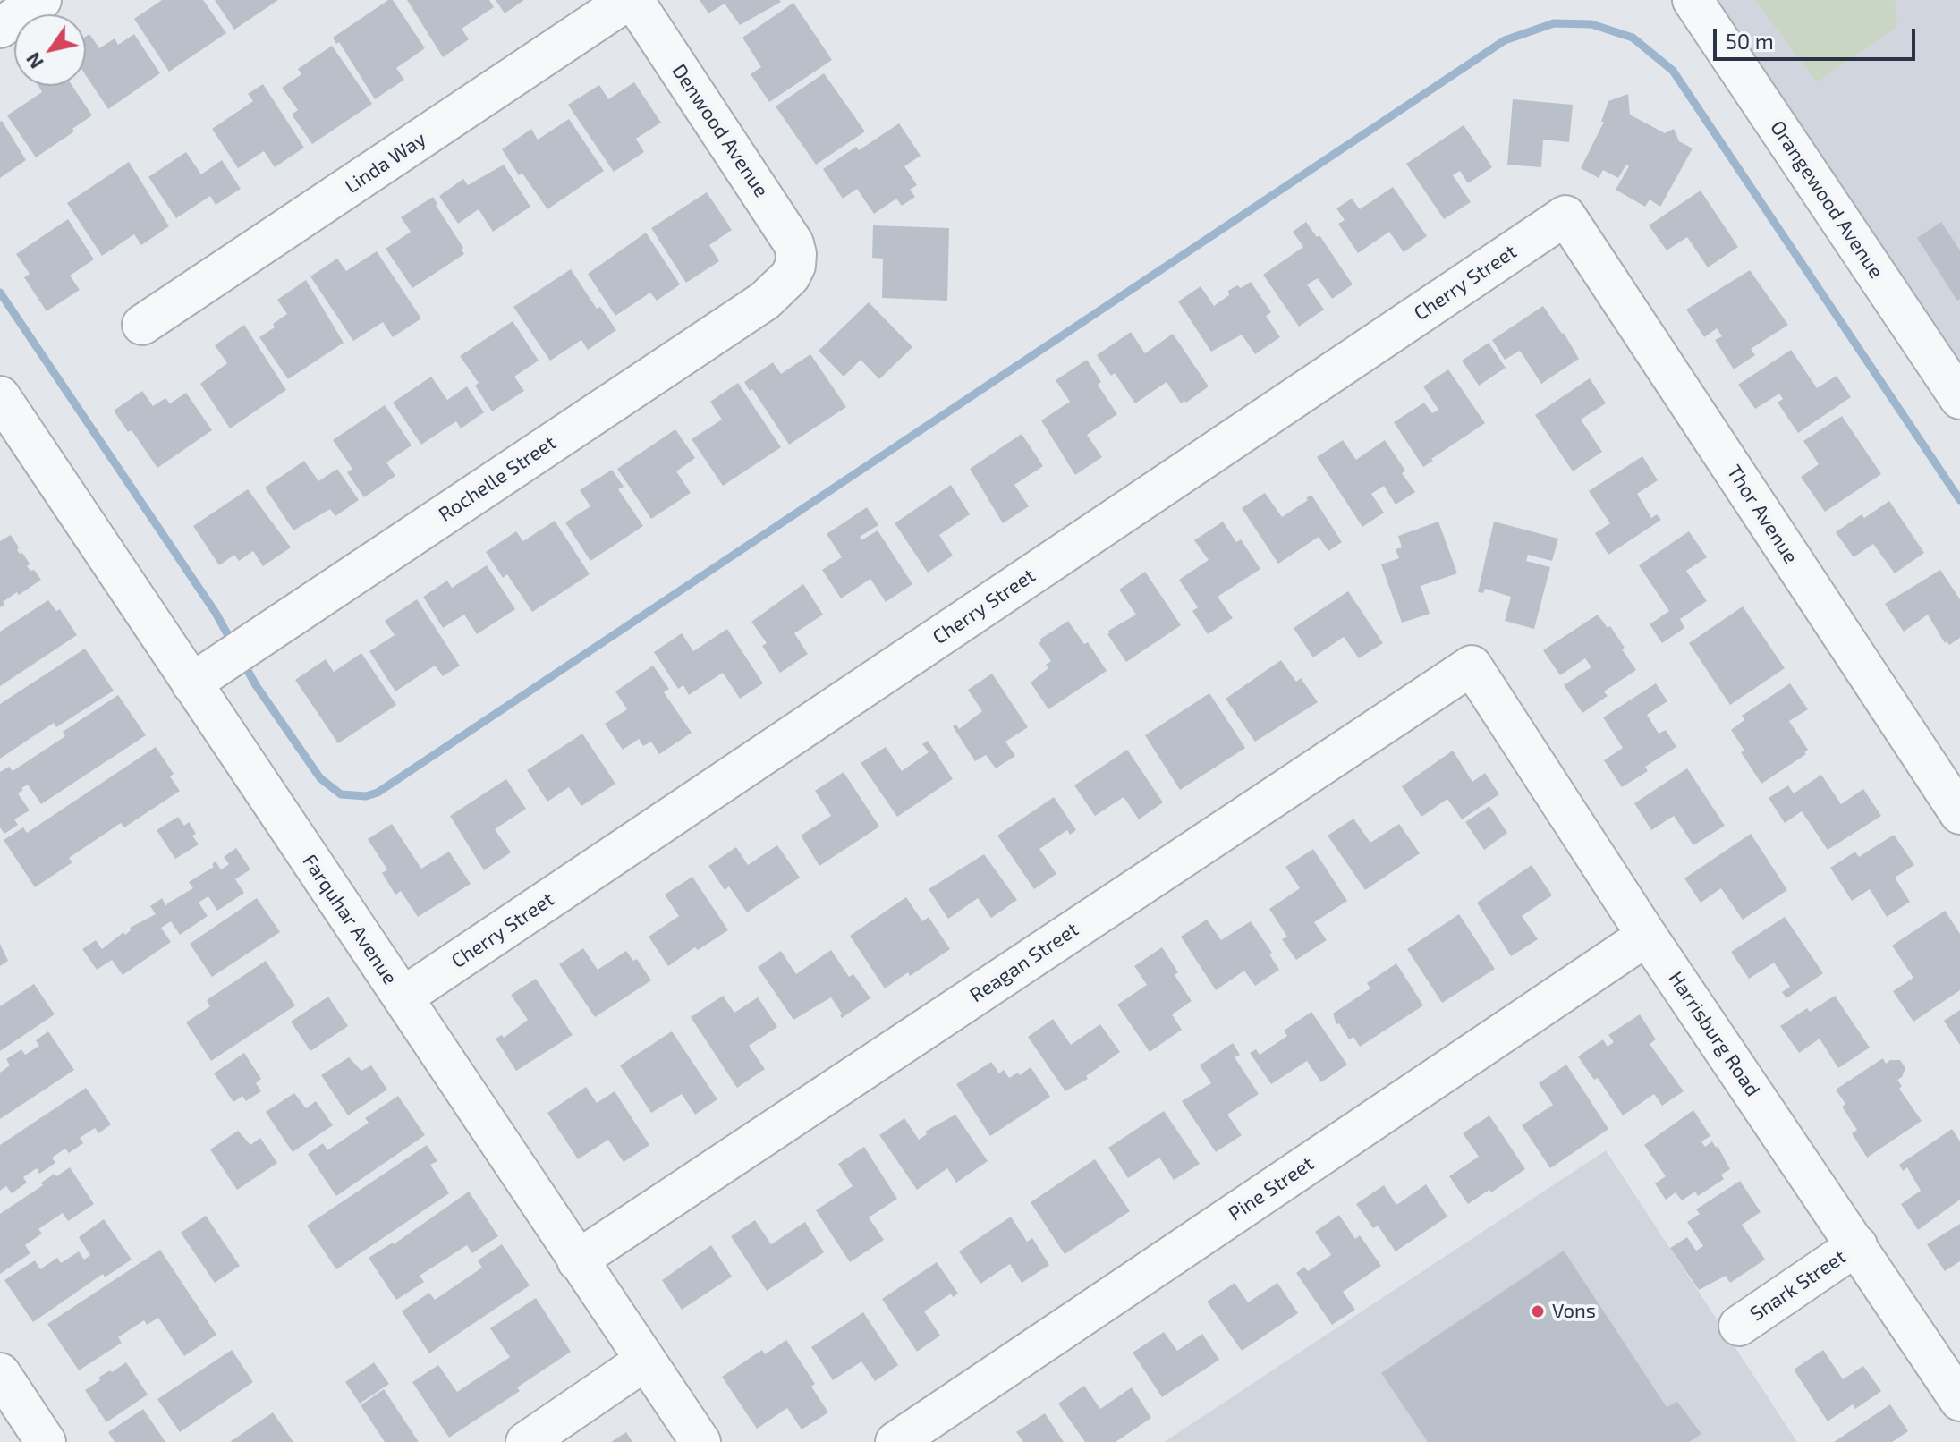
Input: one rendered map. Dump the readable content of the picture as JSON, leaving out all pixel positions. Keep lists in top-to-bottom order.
{
  "streets": {
    "street": [
      "Denwood Avenue",
      "Linda Way",
      "Orangewood Avenue",
      "Cherry Street",
      "Rochelle Street",
      "Thor Avenue",
      "Farquhar Avenue",
      "Reagan Street",
      "Harrisburg Road",
      "Pine Street",
      "Snark Street"
    ]
  },
  "crossings": [
    ["Denwood Avenue", "Linda Way"],
    ["Denwood Avenue", "Rochelle Street"],
    ["Cherry Street", "Thor Avenue"],
    ["Cherry Street", "Farquhar Avenue"],
    ["Rochelle Street", "Farquhar Avenue"],
    ["Farquhar Avenue", "Reagan Street"],
    ["Reagan Street", "Harrisburg Road"],
    ["Harrisburg Road", "Pine Street"],
    ["Harrisburg Road", "Snark Street"]
  ],
  "places": ["Vons"],
  "scale_bar": "50 m",
  "north": "bottom left"
}
